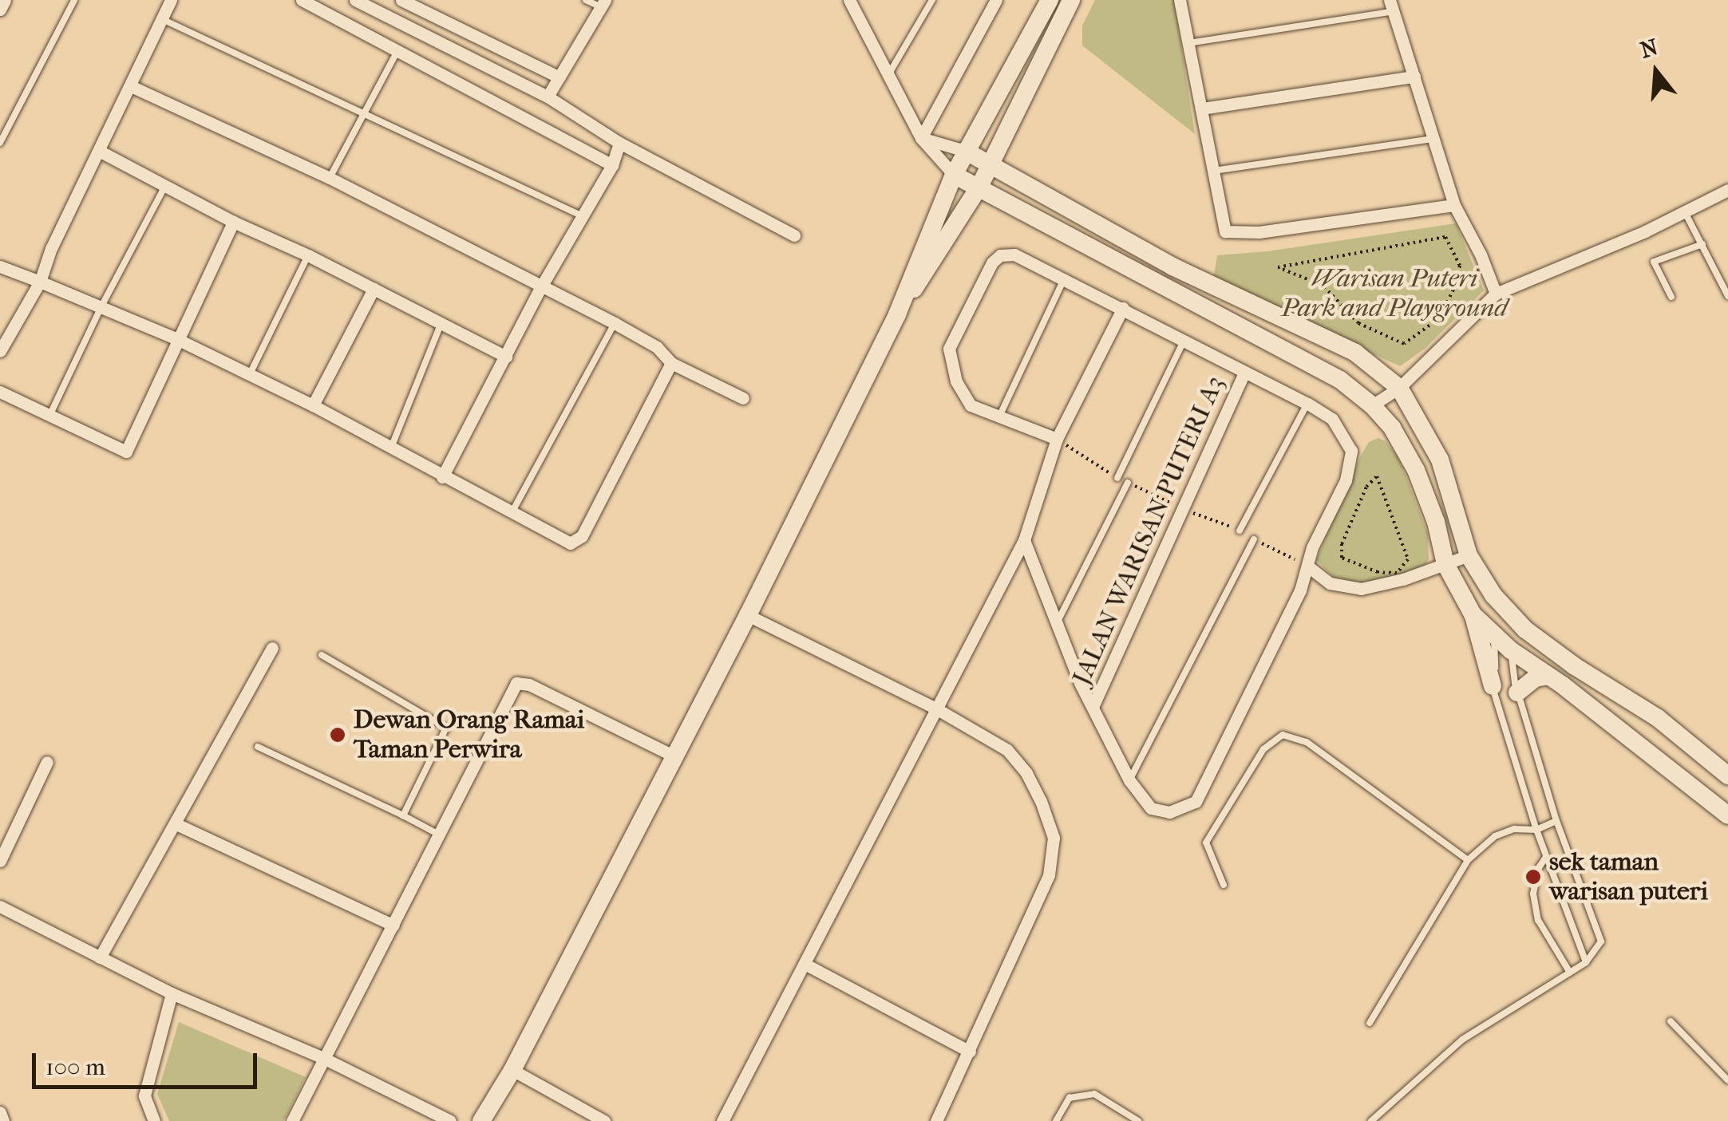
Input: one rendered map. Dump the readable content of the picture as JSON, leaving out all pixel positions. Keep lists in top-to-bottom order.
{
  "streets": {
    "street": ["JALAN WARISAN PUTERI A3"]
  },
  "parks": ["Warisan Puteri Park and Playground"],
  "places": ["Dewan Orang Ramai Taman Perwira", "sek taman warisan puteri"],
  "scale_bar": "100 m",
  "north": "top"
}
